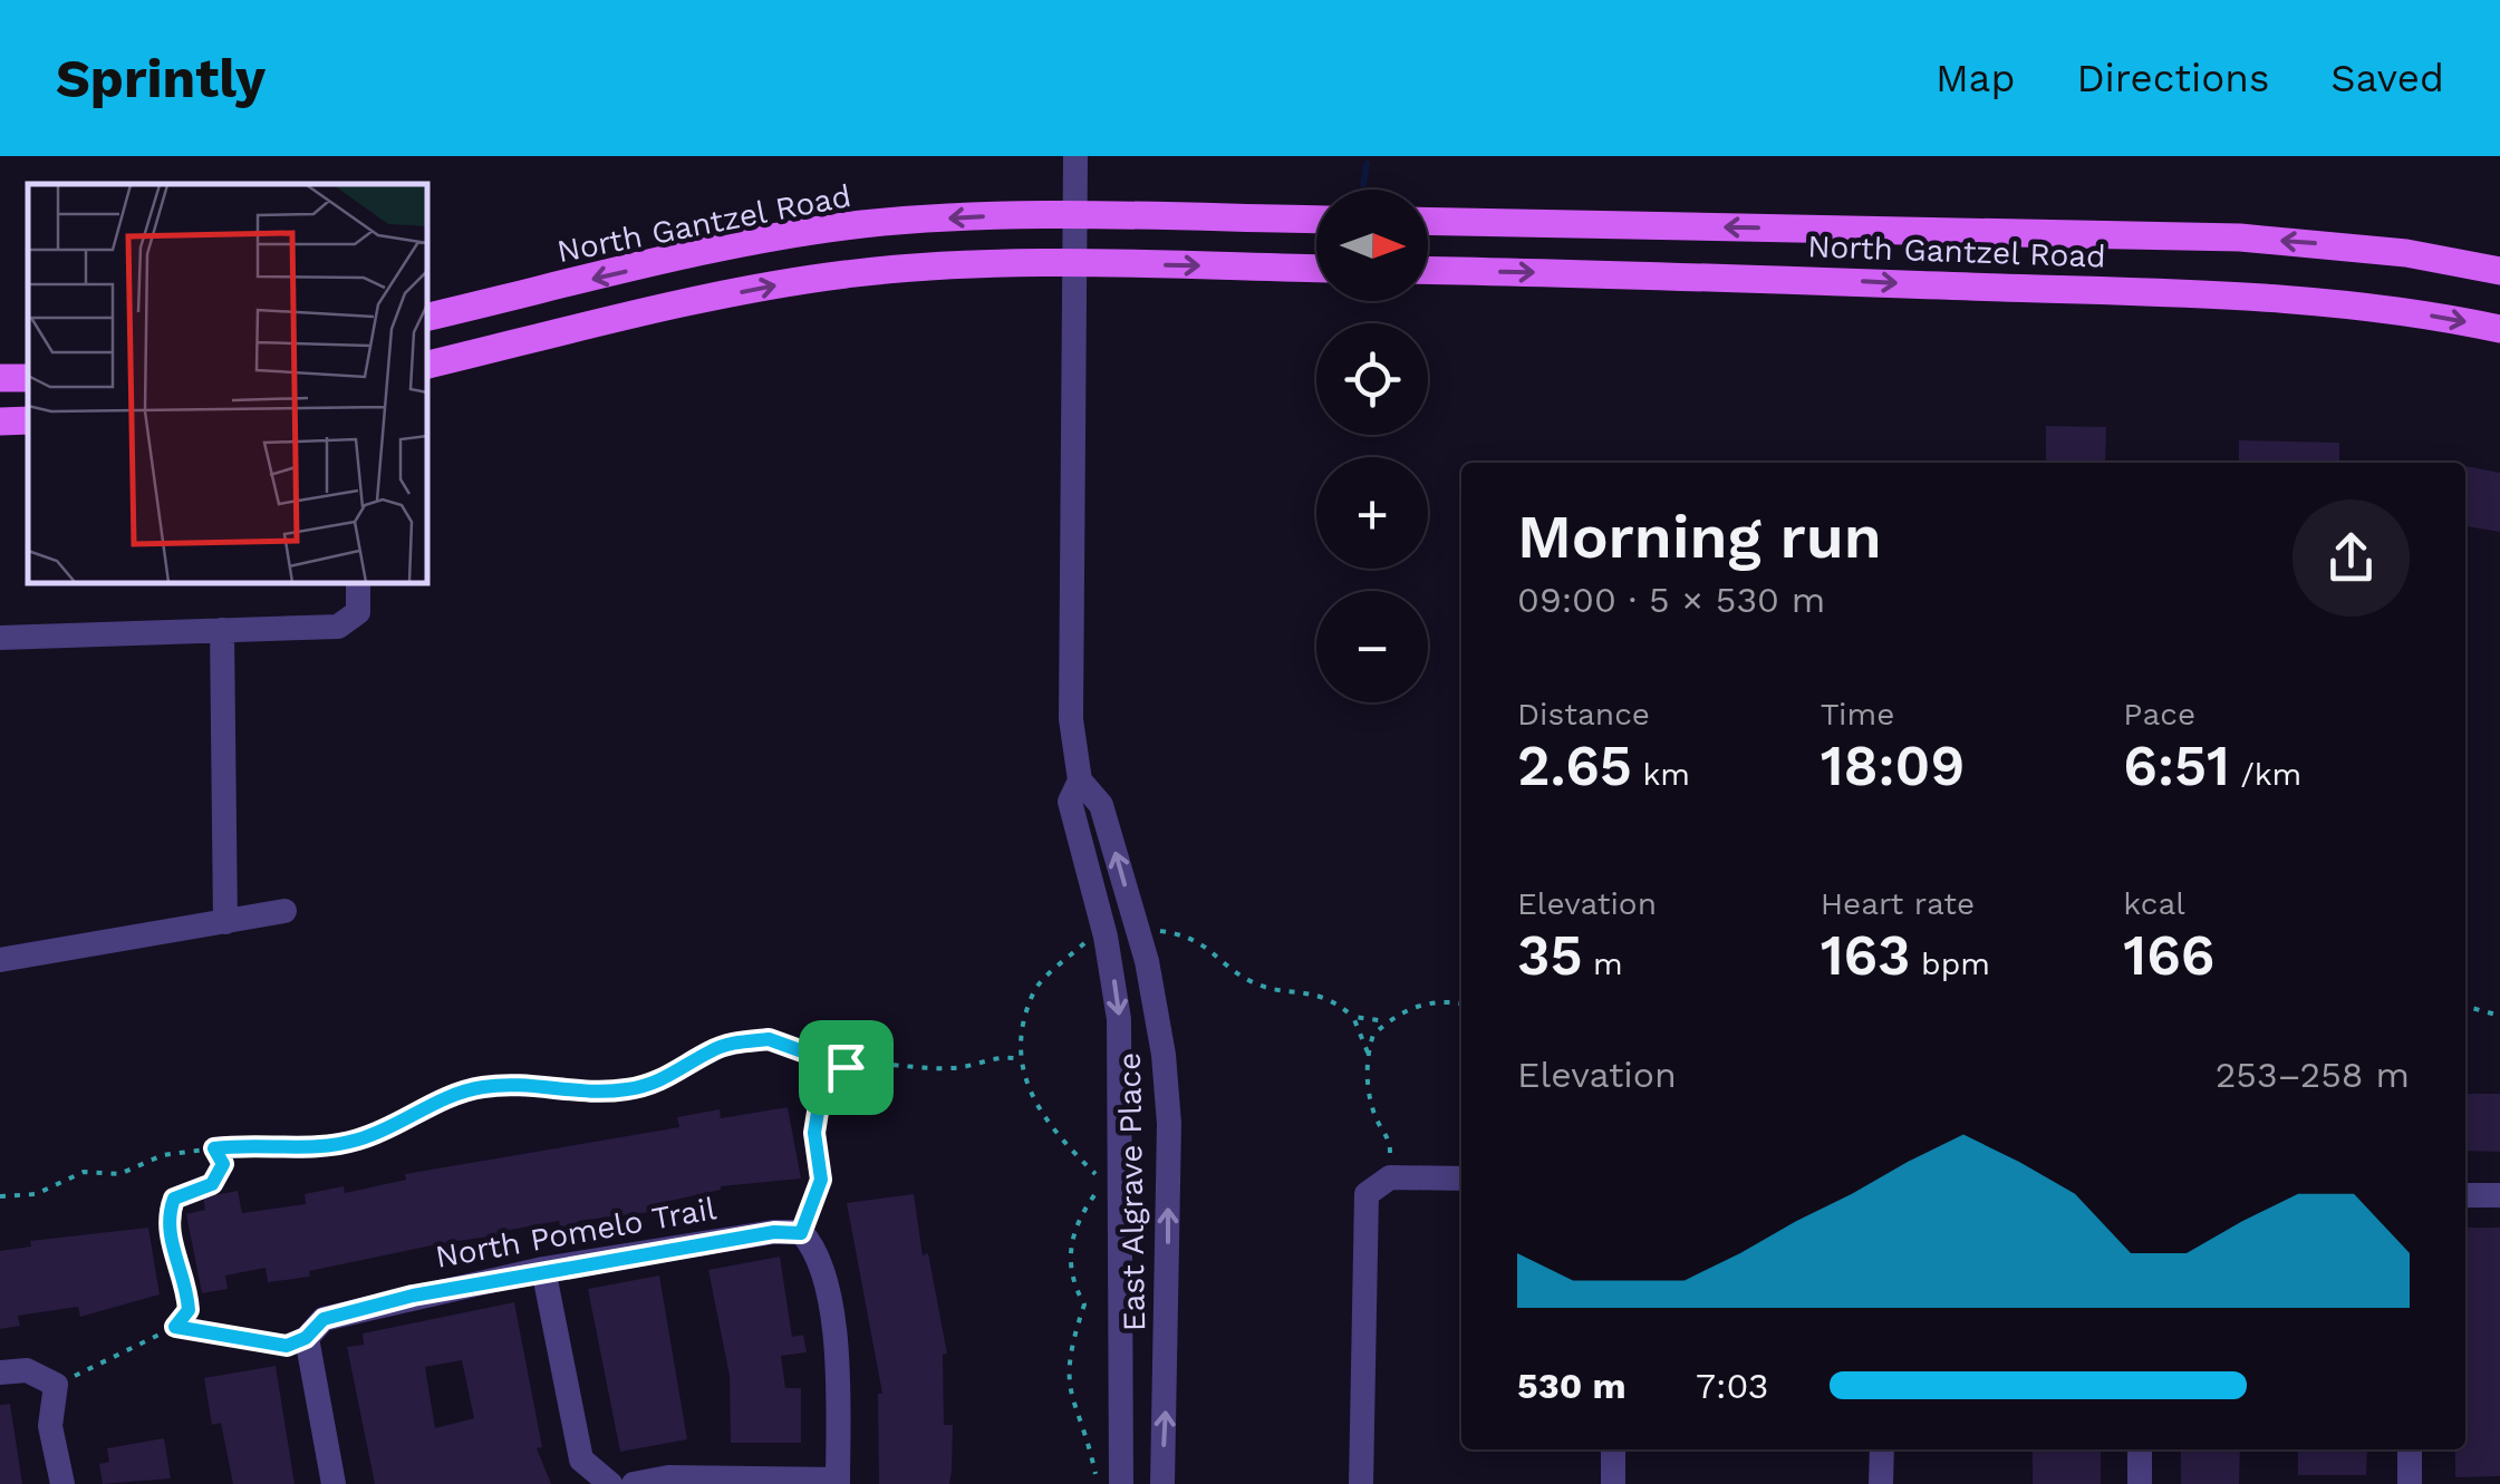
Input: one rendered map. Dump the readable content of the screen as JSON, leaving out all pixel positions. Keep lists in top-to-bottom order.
{
  "streets": {
    "main road": ["North Gantzel Road"],
    "street": ["East Algrave Place", "North Pomelo Trail"]
  },
  "crossings": [
    ["North Gantzel Road", "East Algrave Place"]
  ],
  "north": "right",
  "page": {
    "header": "Sprintly",
    "nav": ["Map", "Directions", "Saved"],
    "map_buttons": ["+", "−"],
    "heading": ["Morning run", "09:00 · 5 × 530 m"],
    "stats": [
      ["Distance", "2.65 km"],
      ["Time", "18:09"],
      ["Pace", "6:51 /km"],
      ["Elevation", "35 m"],
      ["Heart rate", "163 bpm"],
      ["kcal", "166"]
    ],
    "chart": ["Elevation", "253–258 m"],
    "list": [
      {
        "name": "530 m",
        "note": "7:03"
      }
    ]
  }
}
